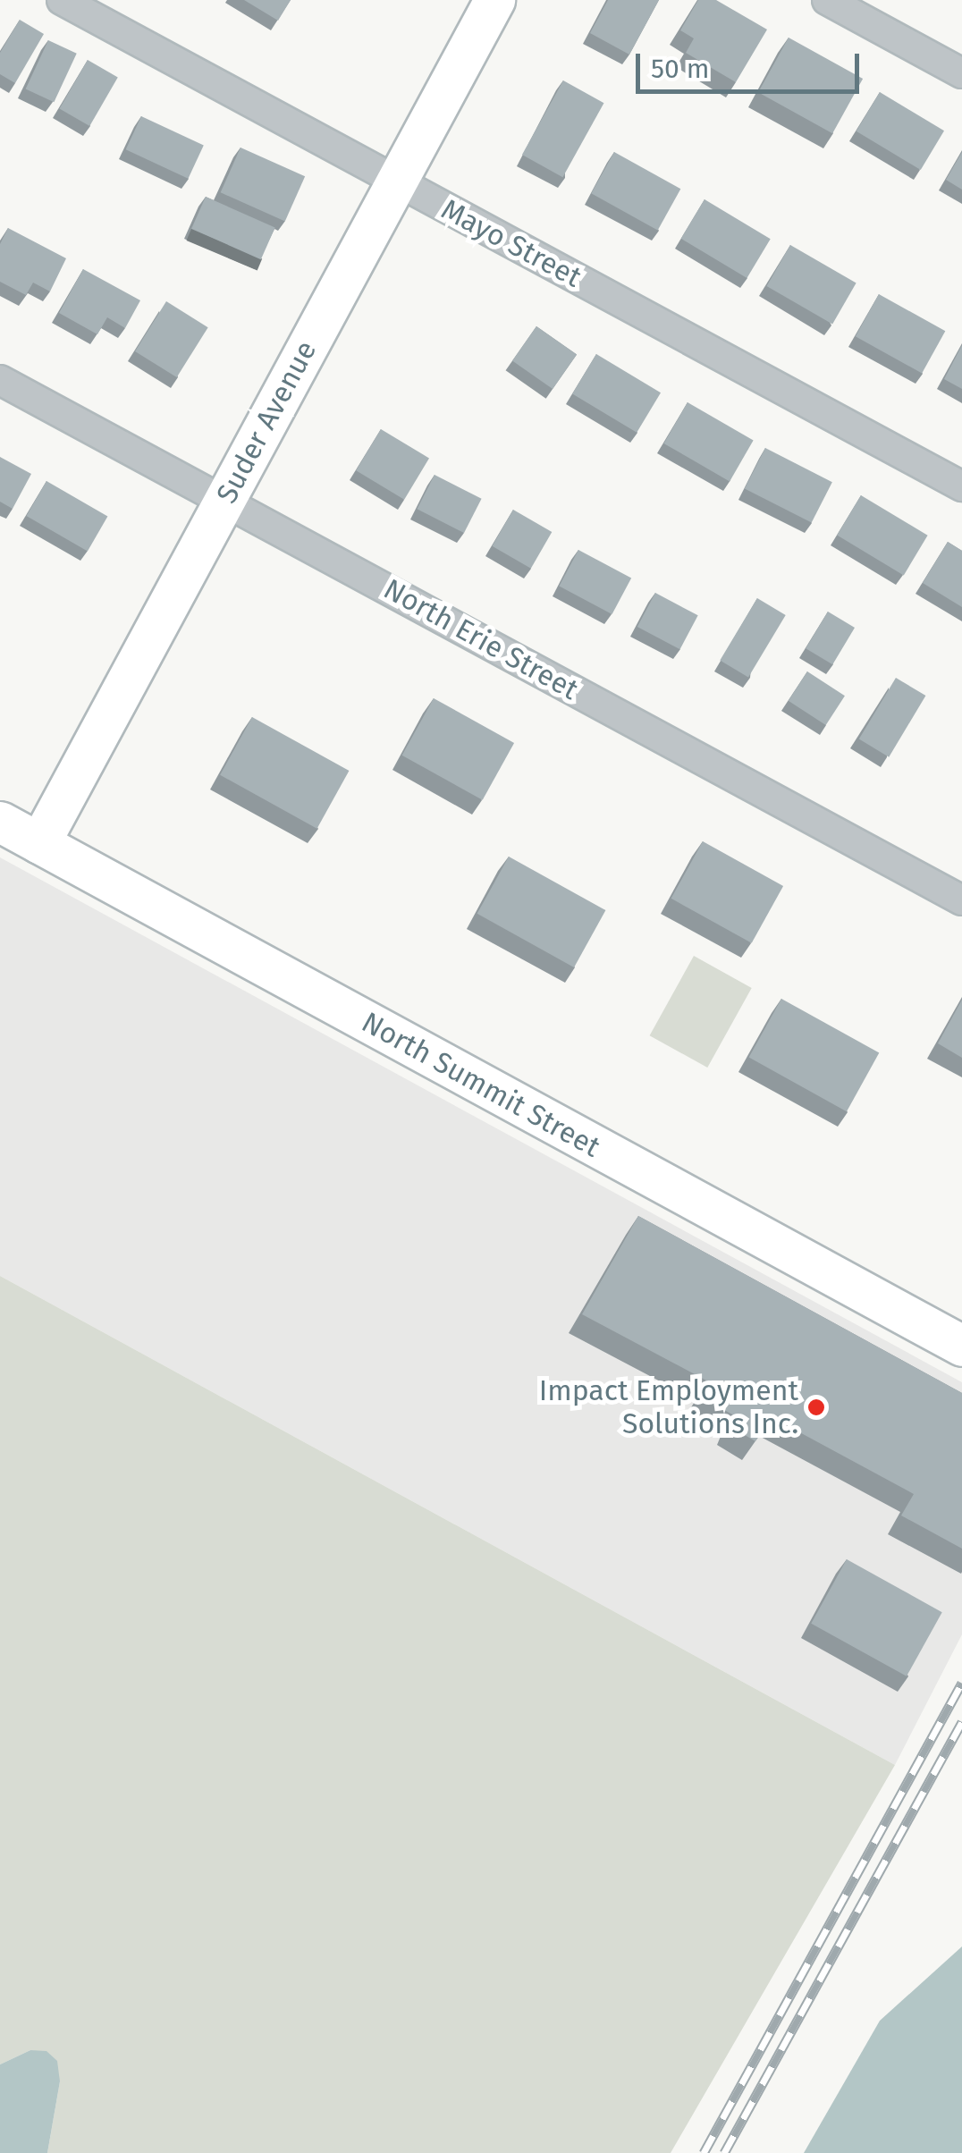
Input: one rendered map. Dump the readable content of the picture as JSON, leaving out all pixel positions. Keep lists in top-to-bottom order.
{
  "streets": {
    "main road": ["Suder Avenue", "North Summit Street"],
    "street": ["Mayo Street", "North Erie Street"]
  },
  "crossings": [
    ["Mayo Street", "Suder Avenue"],
    ["Suder Avenue", "North Erie Street"],
    ["Suder Avenue", "North Summit Street"]
  ],
  "places": ["Impact Employment Solutions Inc."],
  "scale_bar": "50 m"
}
